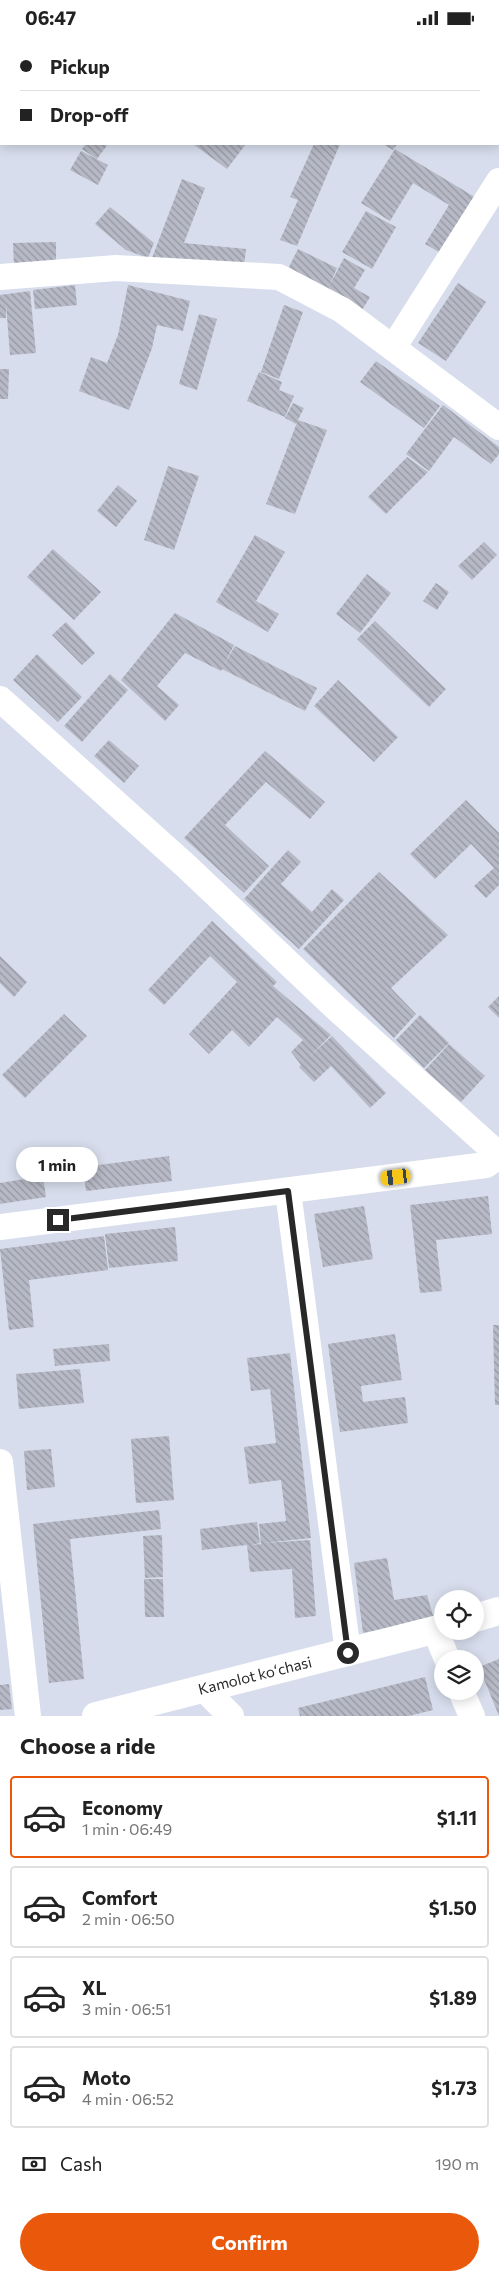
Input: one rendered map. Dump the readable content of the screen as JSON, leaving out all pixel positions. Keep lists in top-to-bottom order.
{
  "streets": {
    "street": ["Kamolot koʻchasi"]
  },
  "page": {
    "status": "06:47",
    "banner": ["Pickup", "Drop-off"],
    "bubble": "1 min",
    "heading": "Choose a ride",
    "list": [
      {
        "name": "Economy",
        "note": "1 min · 06:49",
        "value": "$1.11"
      },
      {
        "name": "Comfort",
        "note": "2 min · 06:50",
        "value": "$1.50"
      },
      {
        "name": "XL",
        "note": "3 min · 06:51",
        "value": "$1.89"
      },
      {
        "name": "Moto",
        "note": "4 min · 06:52",
        "value": "$1.73"
      }
    ],
    "pay": ["Cash", "190 m"],
    "buttons": "Confirm"
  }
}
